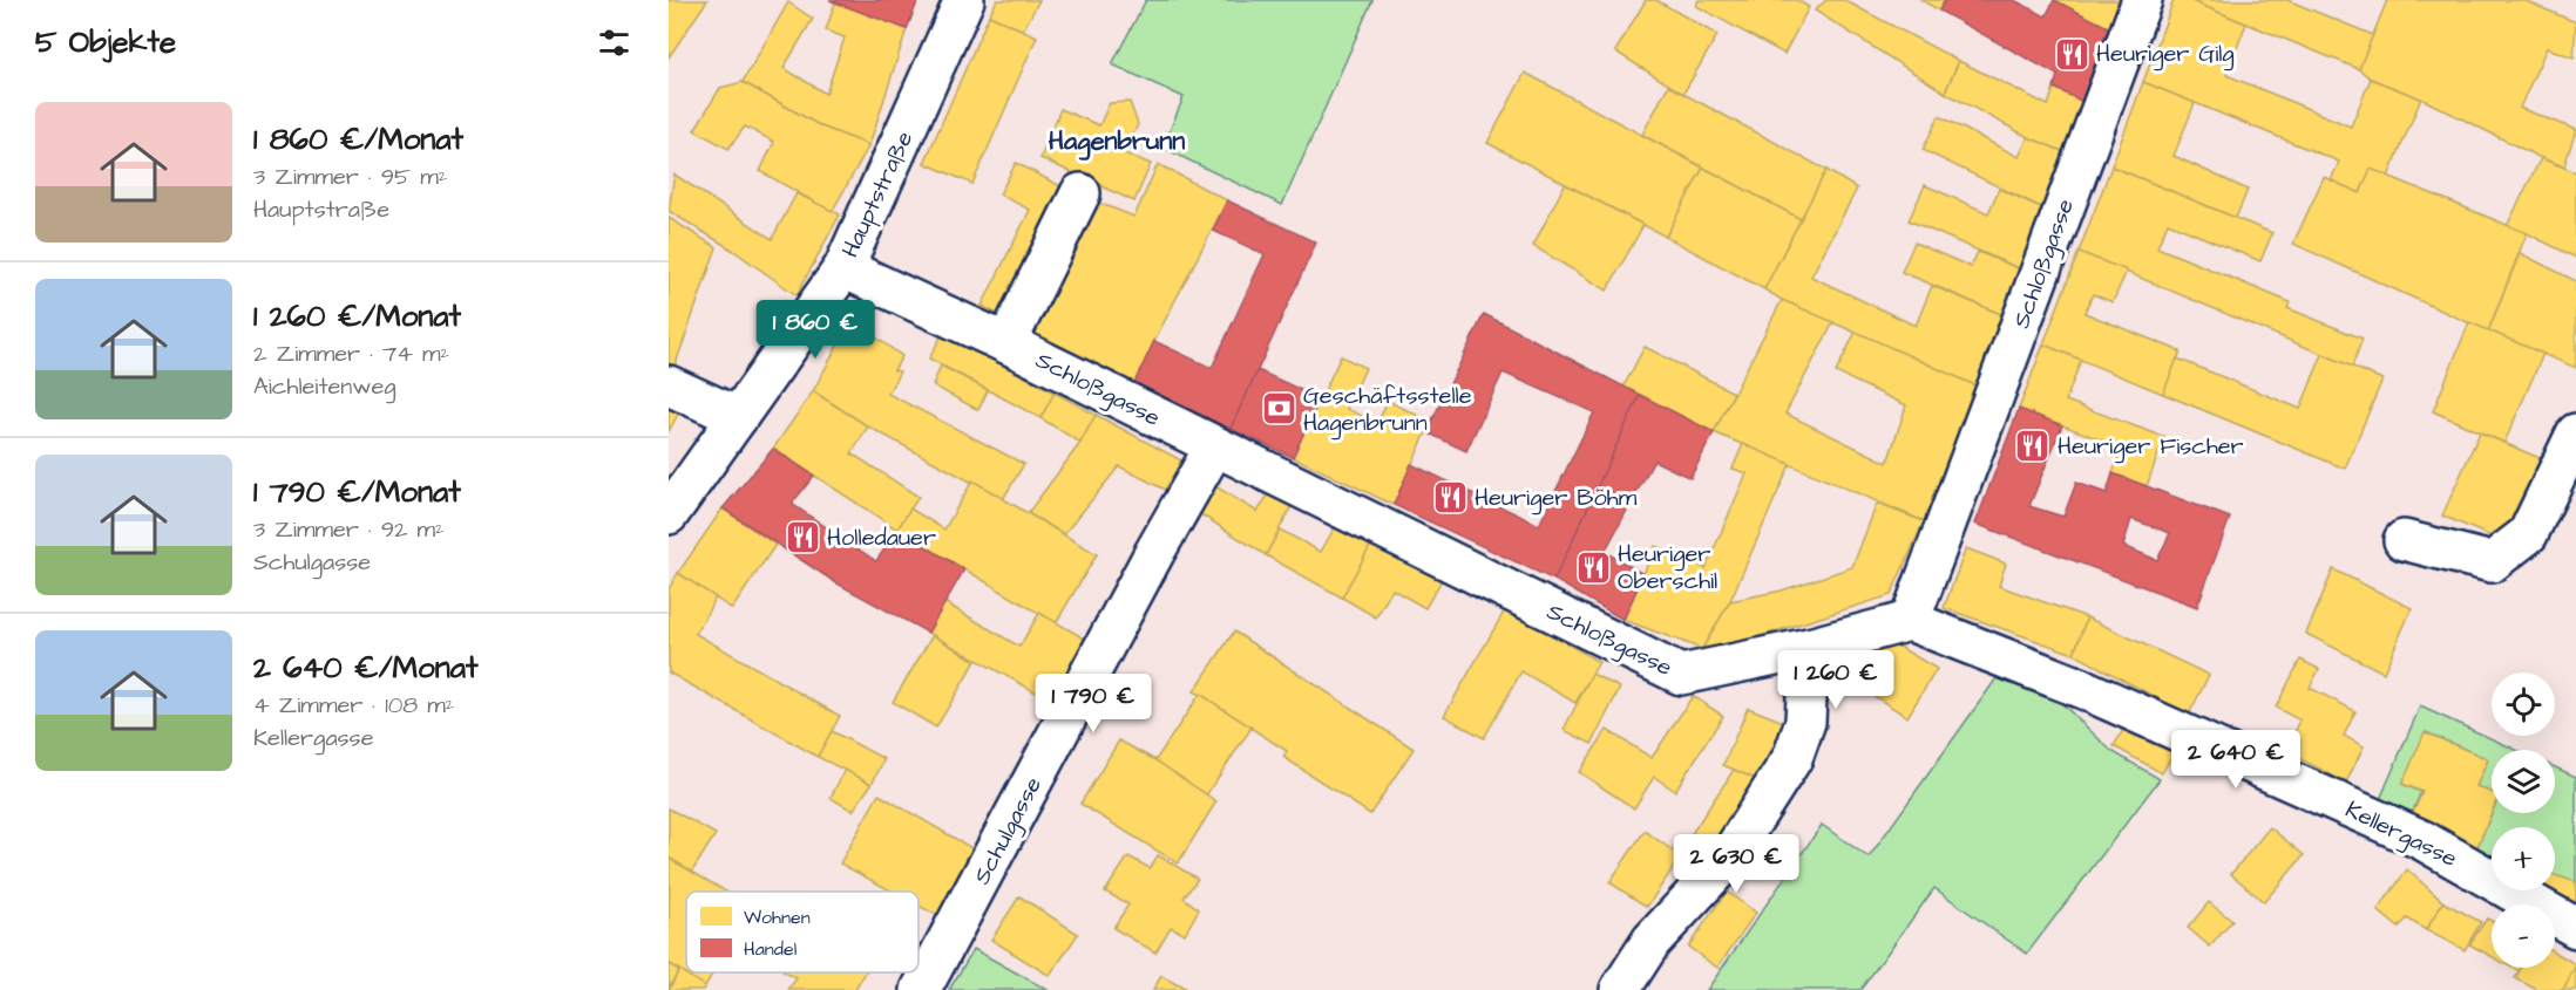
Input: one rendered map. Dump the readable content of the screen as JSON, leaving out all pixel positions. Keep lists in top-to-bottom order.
{
  "streets": {
    "street": [
      "Hauptstraße",
      "Schloßgasse",
      "Schulgasse",
      "Kellergasse"
    ]
  },
  "crossings": [
    ["Hauptstraße", "Schloßgasse"],
    ["Schloßgasse", "Schulgasse"],
    ["Schloßgasse", "Kellergasse"]
  ],
  "districts": ["Hagenbrunn"],
  "places": {
    "restaurant": [
      "Heuriger Gilg",
      "Heuriger Fischer",
      "Heuriger Böhm",
      "Holledauer",
      "Heuriger Oberschil"
    ],
    "bank": ["Geschäftsstelle Hagenbrunn"]
  },
  "legend": ["Wohnen", "Handel"],
  "page": {
    "heading": "5 Objekte",
    "list": [
      {
        "name": "1 860 €/Monat",
        "note": "3 Zimmer · 95 m² · Hauptstraße"
      },
      {
        "name": "1 260 €/Monat",
        "note": "2 Zimmer · 74 m² · Aichleitenweg"
      },
      {
        "name": "1 790 €/Monat",
        "note": "3 Zimmer · 92 m² · Schulgasse"
      },
      {
        "name": "2 640 €/Monat",
        "note": "4 Zimmer · 108 m² · Kellergasse"
      }
    ],
    "price": [
      "1 860 €",
      "1 260 €",
      "1 790 €",
      "2 640 €",
      "2 630 €"
    ],
    "map_buttons": ["+", "−"]
  }
}
